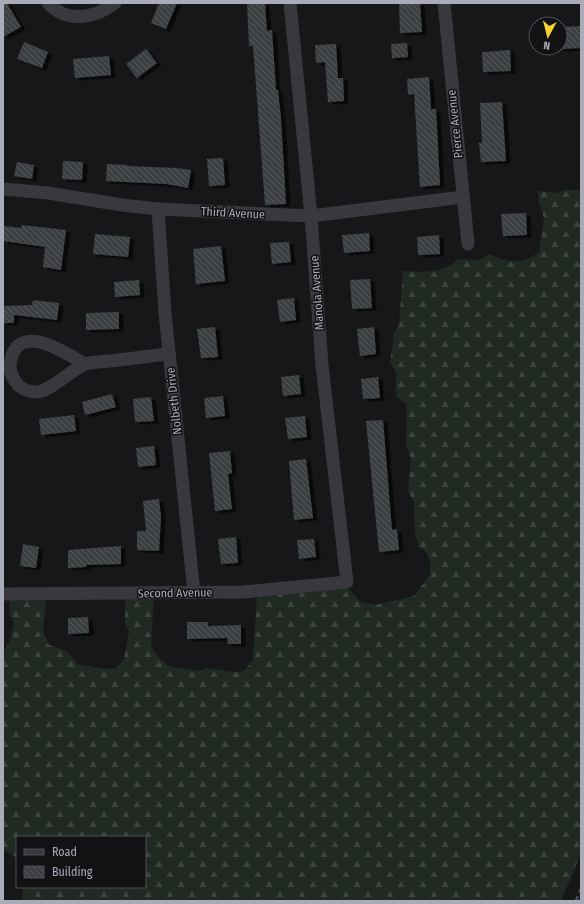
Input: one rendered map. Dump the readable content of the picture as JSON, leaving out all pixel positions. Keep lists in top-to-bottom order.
{
  "streets": {
    "street": [
      "Pierce Avenue",
      "Third Avenue",
      "Manola Avenue",
      "Nolbeth Drive",
      "Second Avenue"
    ]
  },
  "crossings": [
    ["Pierce Avenue", "Third Avenue"],
    ["Third Avenue", "Manola Avenue"],
    ["Third Avenue", "Nolbeth Drive"],
    ["Manola Avenue", "Second Avenue"],
    ["Nolbeth Drive", "Second Avenue"]
  ],
  "legend": ["Road", "Building"],
  "north": "bottom"
}
